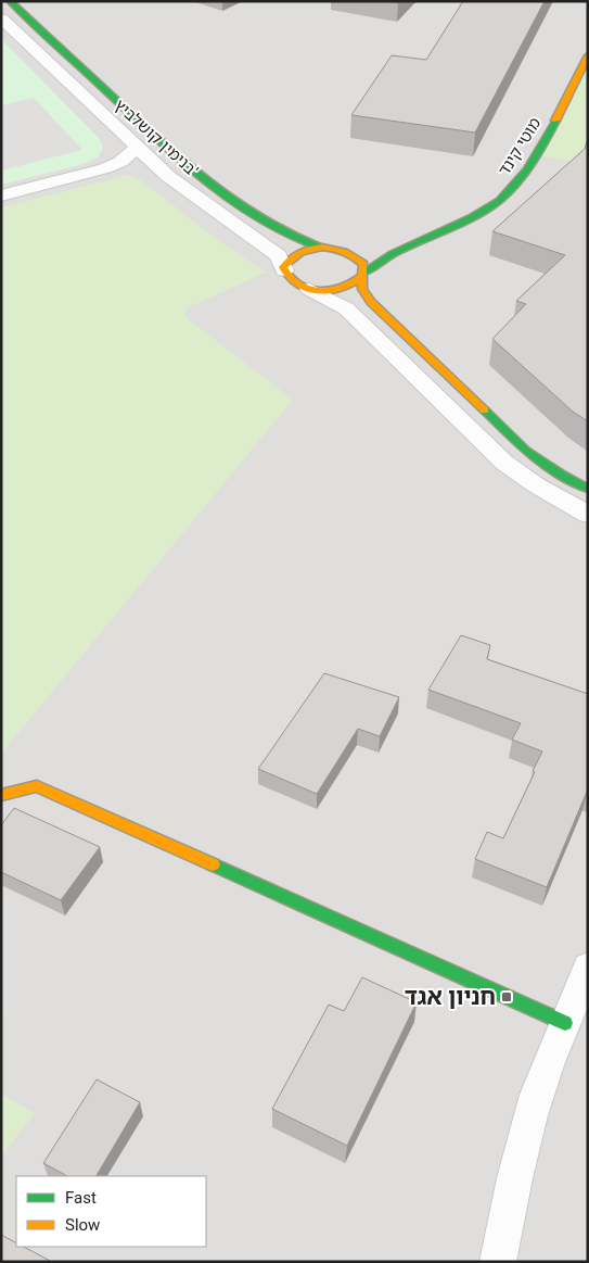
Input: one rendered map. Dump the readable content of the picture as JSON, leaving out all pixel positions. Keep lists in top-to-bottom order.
{
  "streets": {
    "street": ["בנימין קושלביץ'", "מוטי קינד"]
  },
  "places": {
    "transit": ["חניון אגד"]
  },
  "legend": ["Fast", "Slow"]
}
